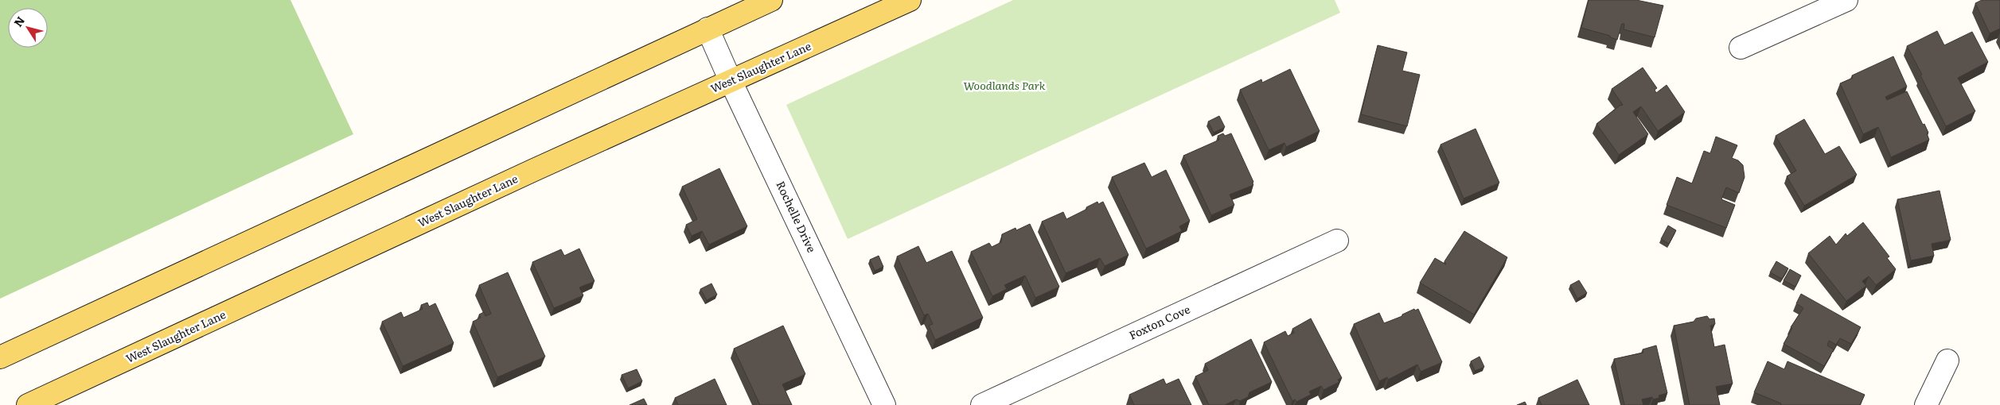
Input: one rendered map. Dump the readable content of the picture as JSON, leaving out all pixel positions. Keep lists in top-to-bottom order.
{
  "streets": {
    "main road": ["West Slaughter Lane"],
    "street": ["Rochelle Drive", "Foxton Cove"]
  },
  "crossings": [
    ["West Slaughter Lane", "Rochelle Drive"]
  ],
  "parks": ["Woodlands Park"],
  "north": "top left"
}
